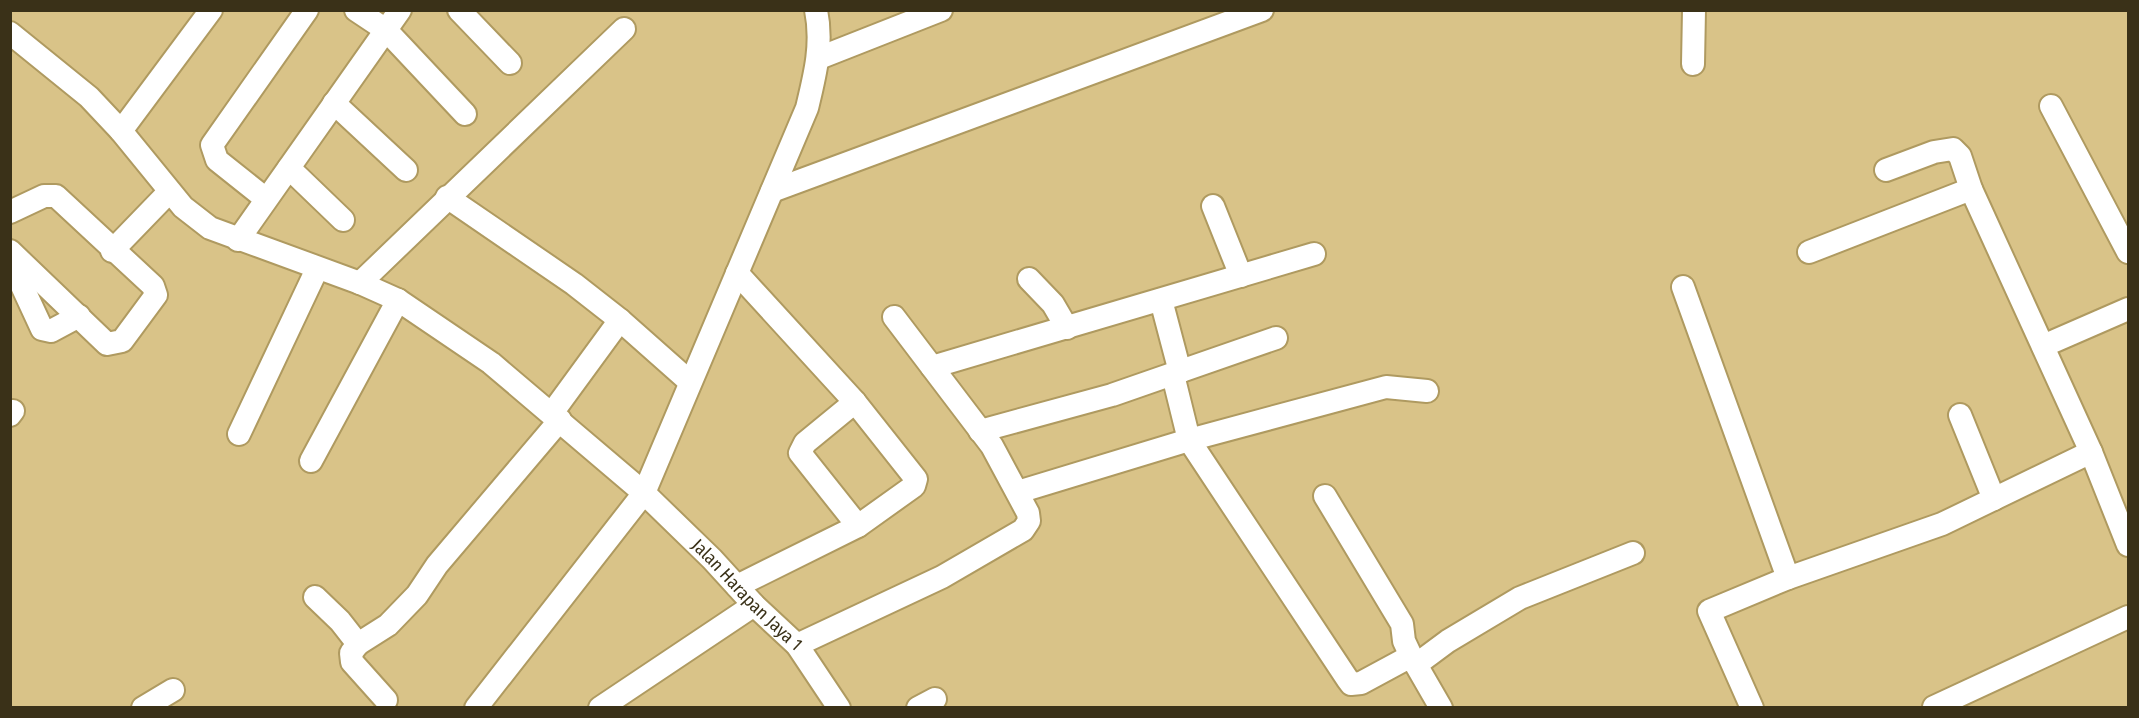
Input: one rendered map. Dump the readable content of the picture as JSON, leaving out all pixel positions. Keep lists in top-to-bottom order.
{
  "streets": {
    "street": ["Jalan Harapan Jaya 1"]
  }
}
